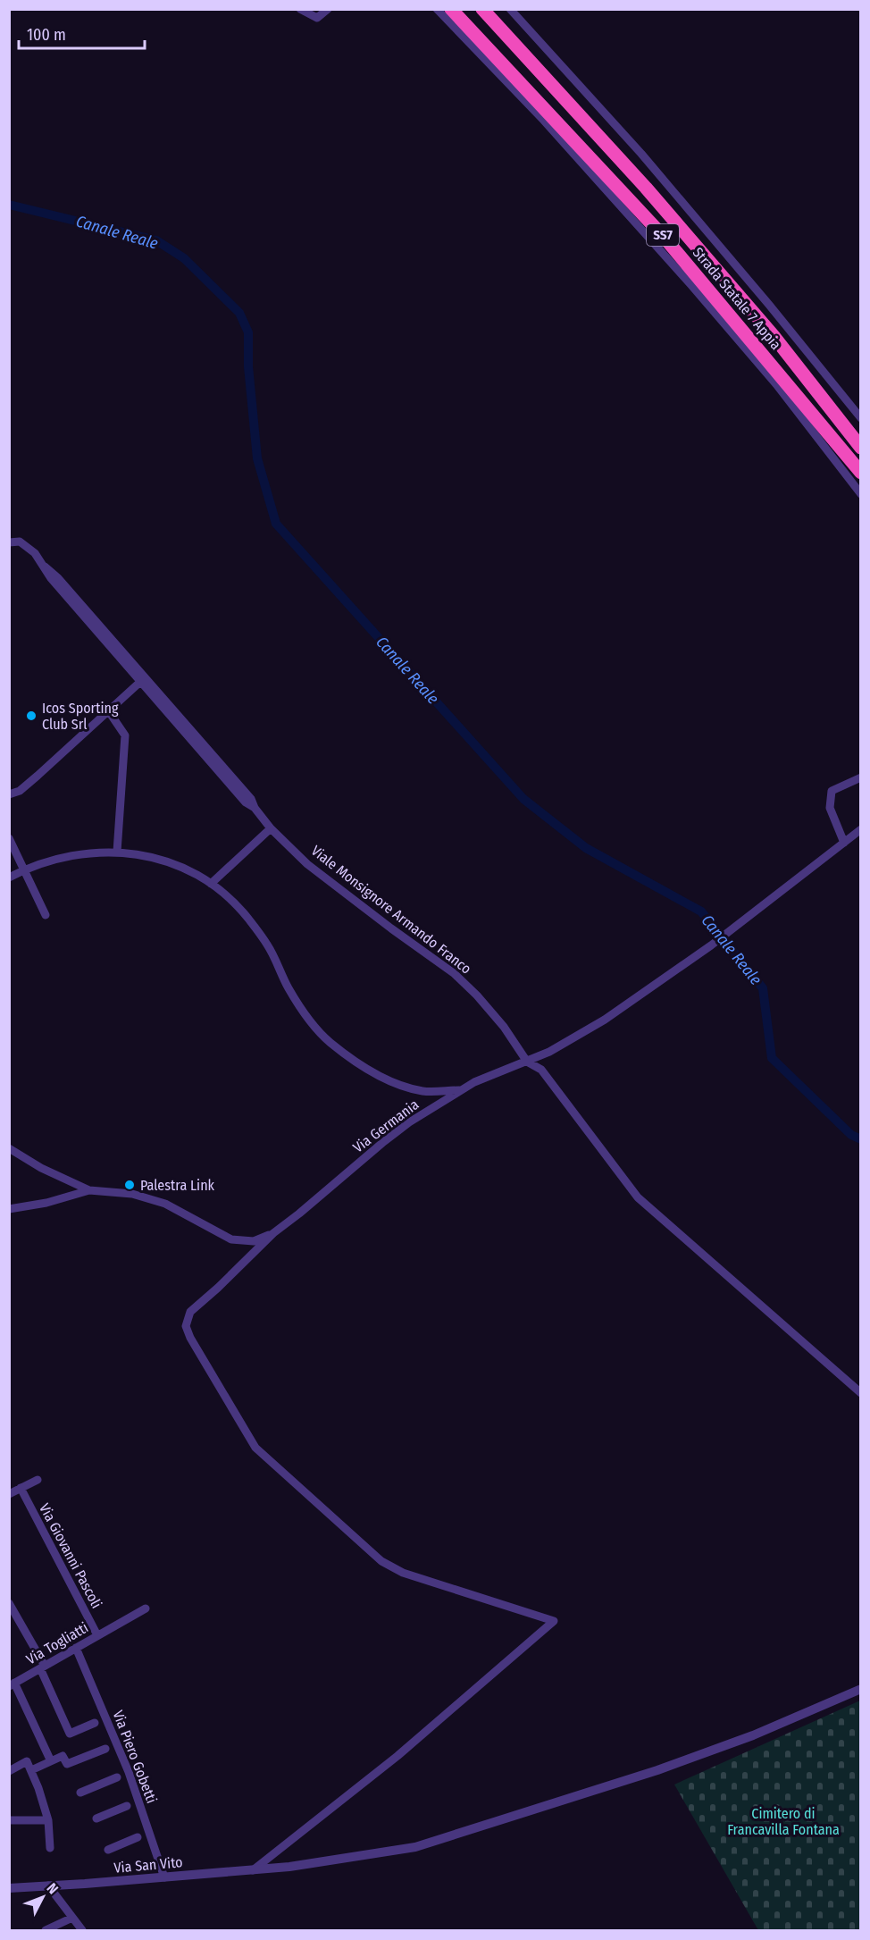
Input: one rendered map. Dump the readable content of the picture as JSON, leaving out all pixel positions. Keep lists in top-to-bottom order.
{
  "streets": {
    "highway": ["SS7", "Strada Statale 7 Appia"],
    "street": [
      "Viale Monsignore Armando Franco",
      "Via Germania",
      "Via Giovanni Pascoli",
      "Via Togliatti",
      "Via Piero Gobetti",
      "Via San Vito"
    ]
  },
  "crossings": [
    ["Viale Monsignore Armando Franco", "Via Germania"],
    ["Via Germania", "Via San Vito"],
    ["Via Giovanni Pascoli", "Via Togliatti"],
    ["Via Togliatti", "Via Piero Gobetti"],
    ["Via Piero Gobetti", "Via San Vito"]
  ],
  "water": ["Canale Reale"],
  "parks": ["Cimitero di Francavilla Fontana"],
  "places": ["Icos Sporting Club Srl", "Palestra Link"],
  "scale_bar": "100 m",
  "north": "top right"
}
